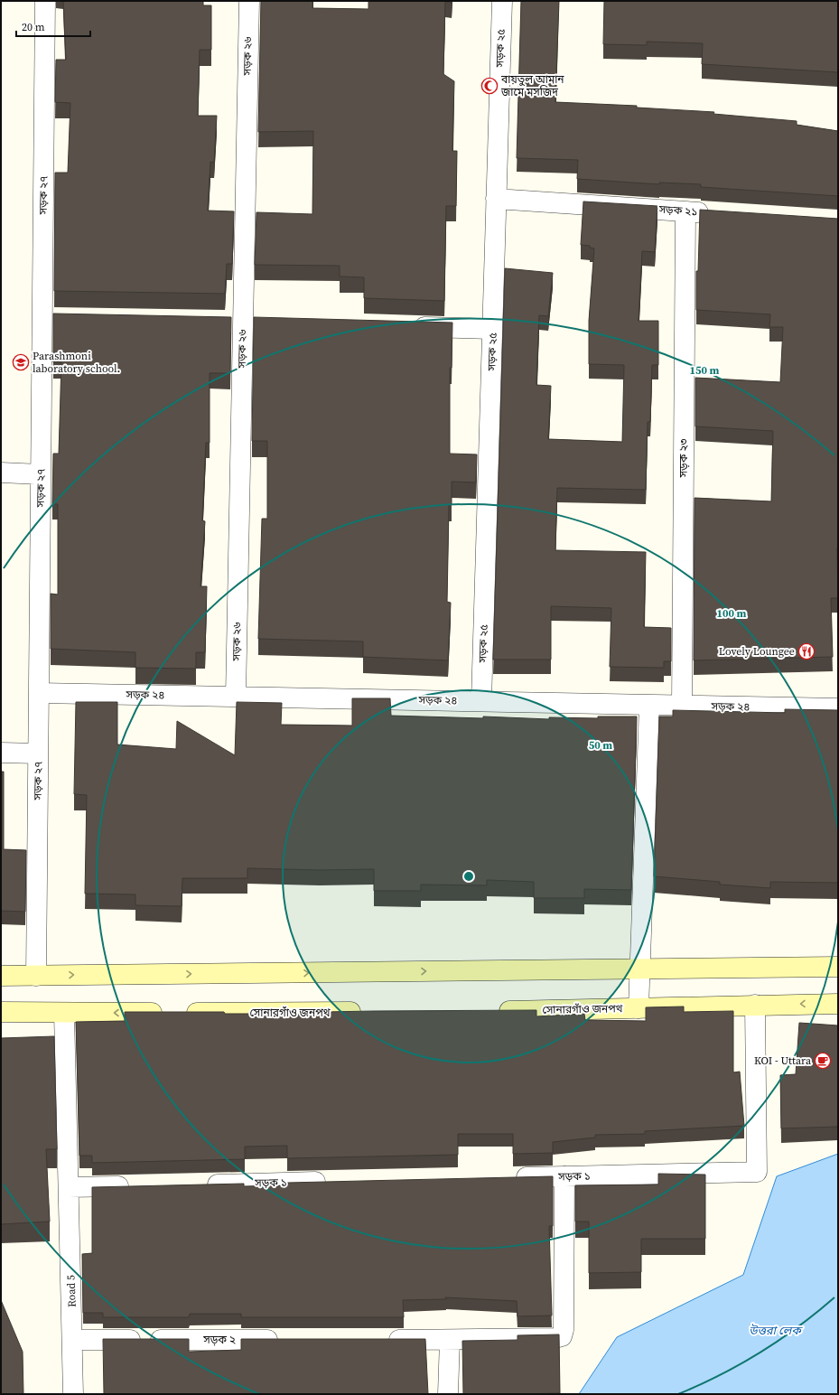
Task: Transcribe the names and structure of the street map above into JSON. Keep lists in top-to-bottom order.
{
  "streets": {
    "main road": ["সোনারগাঁও জনপথ"],
    "street": [
      "সড়ক ২৫",
      "সড়ক ২৬",
      "সড়ক ২৭",
      "সড়ক ২১",
      "সড়ক ২৩",
      "সড়ক ২৪",
      "সড়ক ১",
      "Road 5",
      "সড়ক ২"
    ]
  },
  "crossings": [
    ["সড়ক ২৫", "সড়ক ২১"],
    ["সড়ক ২৫", "সড়ক ২৪"],
    ["সড়ক ২৬", "সড়ক ২৪"],
    ["সড়ক ২৭", "সড়ক ২৪"],
    ["সড়ক ২১", "সড়ক ২৩"],
    ["সড়ক ২৩", "সড়ক ২৪"],
    ["সোনারগাঁও জনপথ", "সড়ক ১"],
    ["Road 5", "সড়ক ২"]
  ],
  "water": ["উত্তরা লেক"],
  "places": {
    "mosque": ["বায়তুল আমান জামে মসজিদ"],
    "school or university": ["Parashmoni laboratory school."],
    "restaurant": ["Lovely Loungee"],
    "cafe": ["KOI - Uttara"]
  },
  "scale_bar": "20 m",
  "rings": ["150 m", "100 m", "50 m"]
}
